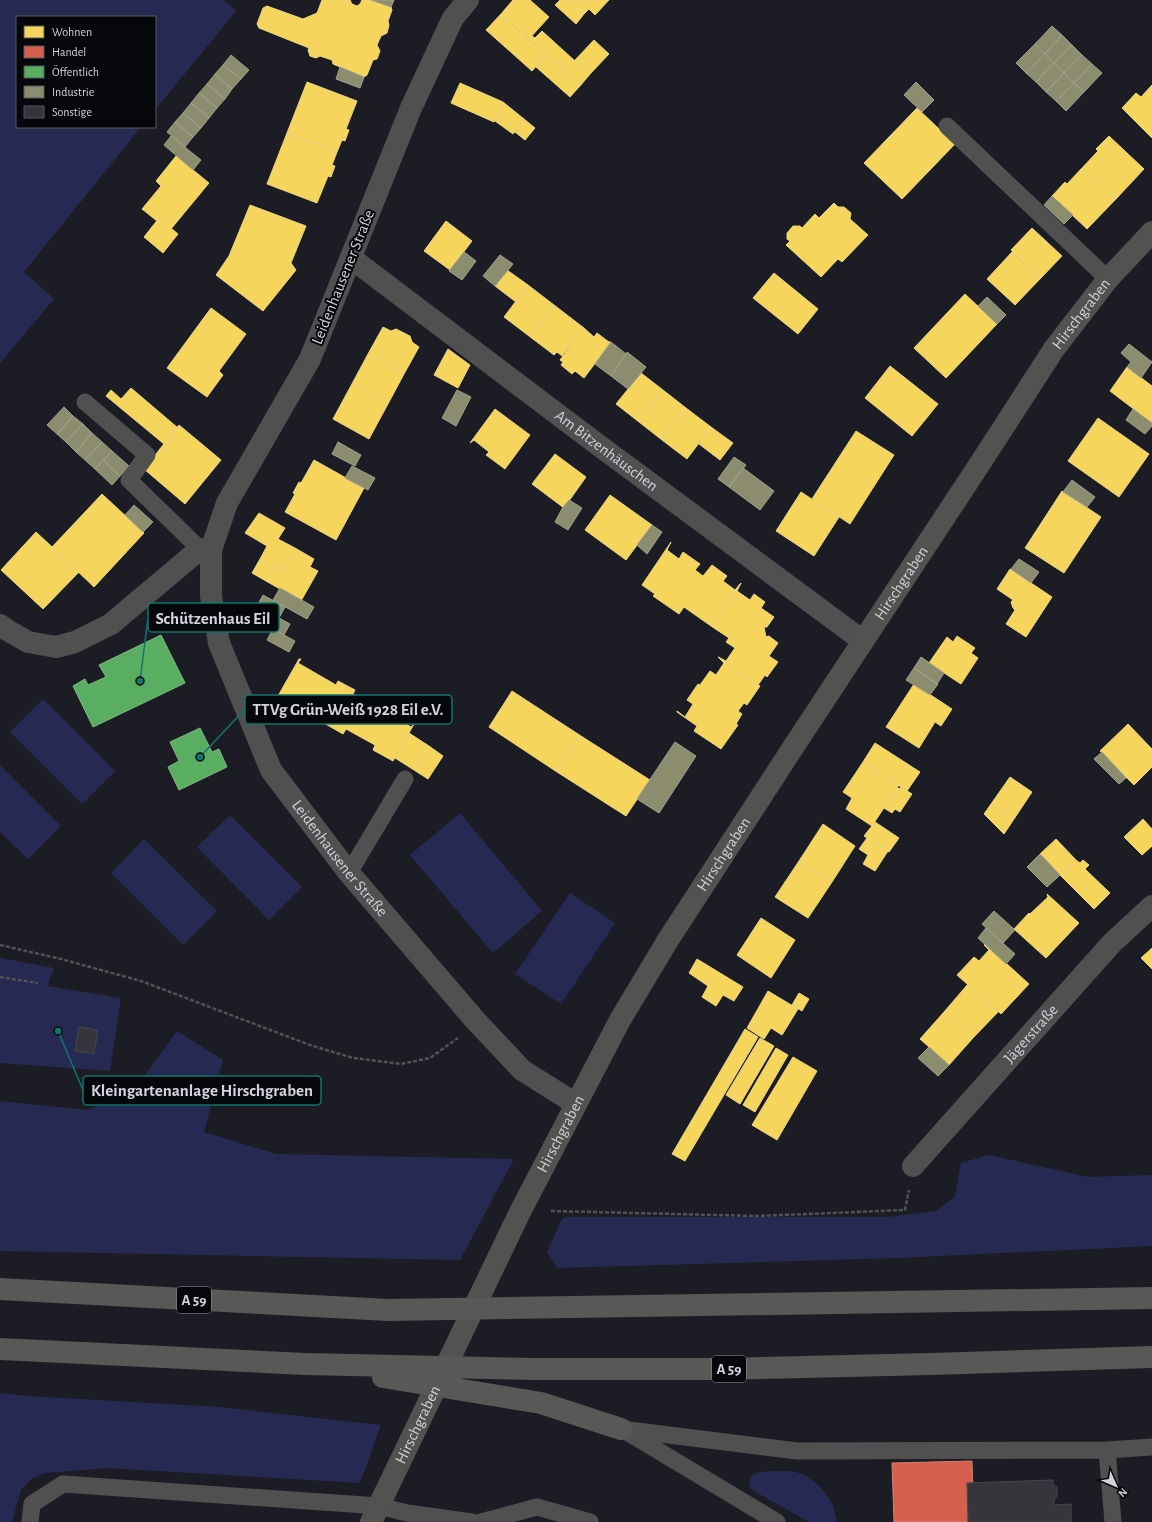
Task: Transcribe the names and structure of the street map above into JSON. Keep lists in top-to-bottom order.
{
  "streets": {
    "highway": ["A 59"],
    "street": [
      "Leidenhausener Straße",
      "Hirschgraben",
      "Am Bitzenhäuschen",
      "Jägerstraße"
    ]
  },
  "crossings": [
    ["Leidenhausener Straße", "Hirschgraben"],
    ["Leidenhausener Straße", "Am Bitzenhäuschen"],
    ["Hirschgraben", "Am Bitzenhäuschen"]
  ],
  "places": ["Schützenhaus Eil", "TTVg Grün-Weiß 1928 Eil e.V.", "Kleingartenanlage Hirschgraben"],
  "legend": [
    "Wohnen",
    "Handel",
    "Öffentlich",
    "Industrie",
    "Sonstige"
  ],
  "north": "bottom right"
}
